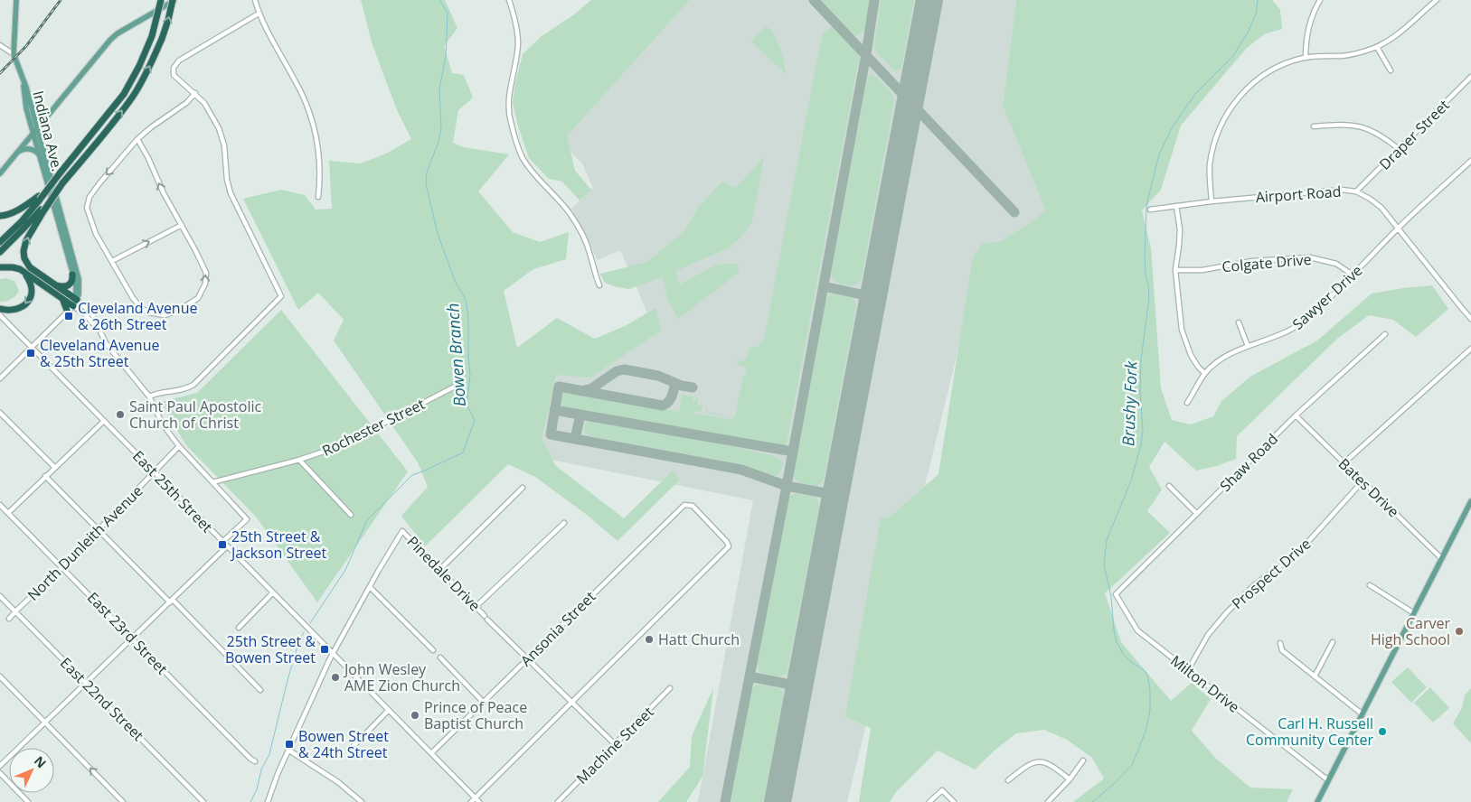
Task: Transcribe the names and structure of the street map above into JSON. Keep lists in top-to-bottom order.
{
  "streets": {
    "main road": ["Indiana Ave."],
    "street": [
      "Draper Street",
      "Airport Road",
      "Colgate Drive",
      "Sawyer Drive",
      "Rochester Street",
      "Shaw Road",
      "Bates Drive",
      "East 25th Street",
      "North Dunleith Avenue",
      "Pinedale Drive",
      "Prospect Drive",
      "Ansonia Street",
      "East 23rd Street",
      "Milton Drive",
      "East 22nd Street",
      "Machine Street"
    ]
  },
  "crossings": [
    ["Draper Street", "Airport Road"],
    ["Airport Road", "Sawyer Drive"],
    ["Colgate Drive", "Sawyer Drive"],
    ["Shaw Road", "Bates Drive"],
    ["Shaw Road", "Milton Drive"],
    ["Bates Drive", "Prospect Drive"],
    ["East 25th Street", "North Dunleith Avenue"],
    ["East 25th Street", "Ansonia Street"],
    ["North Dunleith Avenue", "East 23rd Street"],
    ["North Dunleith Avenue", "East 22nd Street"],
    ["Pinedale Drive", "Ansonia Street"],
    ["Pinedale Drive", "Machine Street"],
    ["Prospect Drive", "Milton Drive"]
  ],
  "water": ["Bowen Branch", "Brushy Fork"],
  "places": {
    "transit": [
      "Cleveland Avenue & 26th Street",
      "Cleveland Avenue & 25th Street",
      "25th Street & Jackson Street",
      "25th Street & Bowen Street",
      "Bowen Street & 24th Street"
    ],
    "other": [
      "Saint Paul Apostolic Church of Christ",
      "Carver High School",
      "Hatt Church",
      "John Wesley AME Zion Church",
      "Prince of Peace Baptist Church",
      "Carl H. Russell Community Center"
    ]
  },
  "north": "top right"
}
